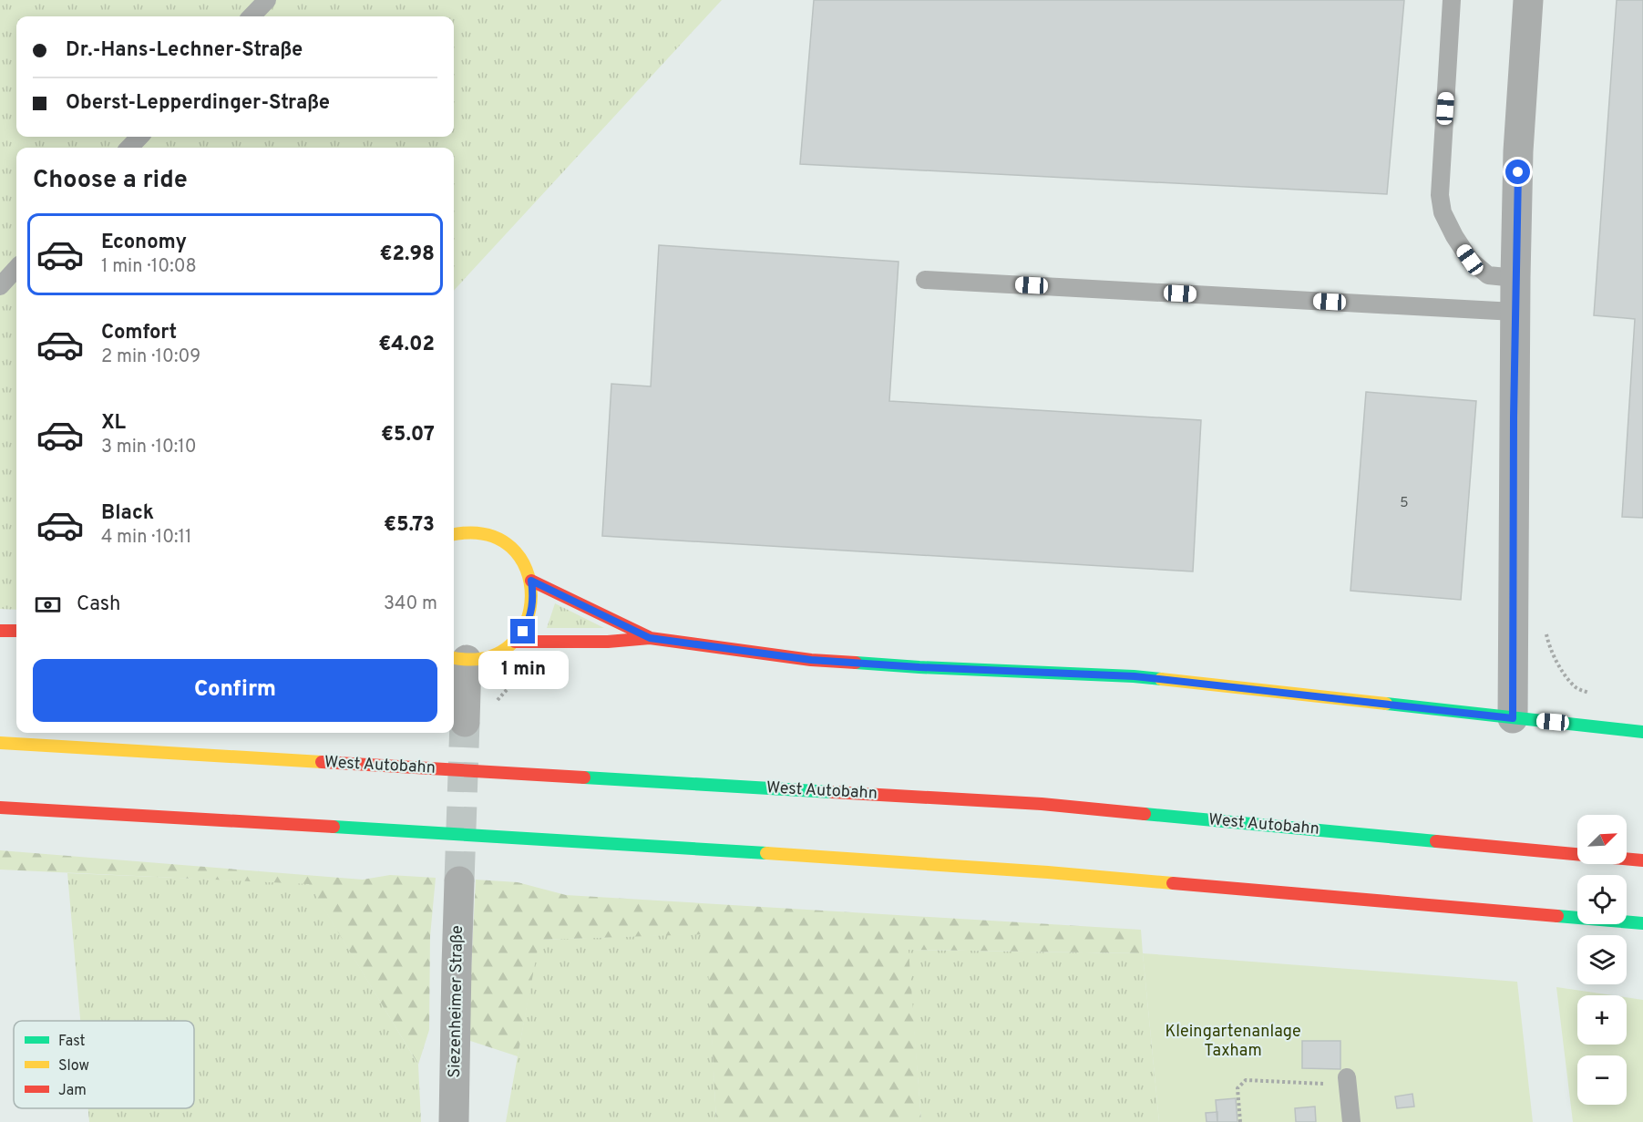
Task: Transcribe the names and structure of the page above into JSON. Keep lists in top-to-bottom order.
{
  "streets": {
    "main road": ["West Autobahn"],
    "street": ["Siezenheimer Straße"]
  },
  "parks": ["Kleingartenanlage Taxham"],
  "house_numbers": ["5"],
  "legend": ["Fast", "Slow", "Jam"],
  "north": "top right",
  "page": {
    "banner": ["Dr.-Hans-Lechner-Straße", "Oberst-Lepperdinger-Straße"],
    "heading": "Choose a ride",
    "list": [
      {
        "name": "Economy",
        "note": "1 min · 10:08",
        "value": "€2.98"
      },
      {
        "name": "Comfort",
        "note": "2 min · 10:09",
        "value": "€4.02"
      },
      {
        "name": "XL",
        "note": "3 min · 10:10",
        "value": "€5.07"
      },
      {
        "name": "Black",
        "note": "4 min · 10:11",
        "value": "€5.73"
      }
    ],
    "pay": ["Cash", "340 m"],
    "buttons": "Confirm",
    "bubble": "1 min",
    "map_buttons": ["+", "−"]
  }
}
